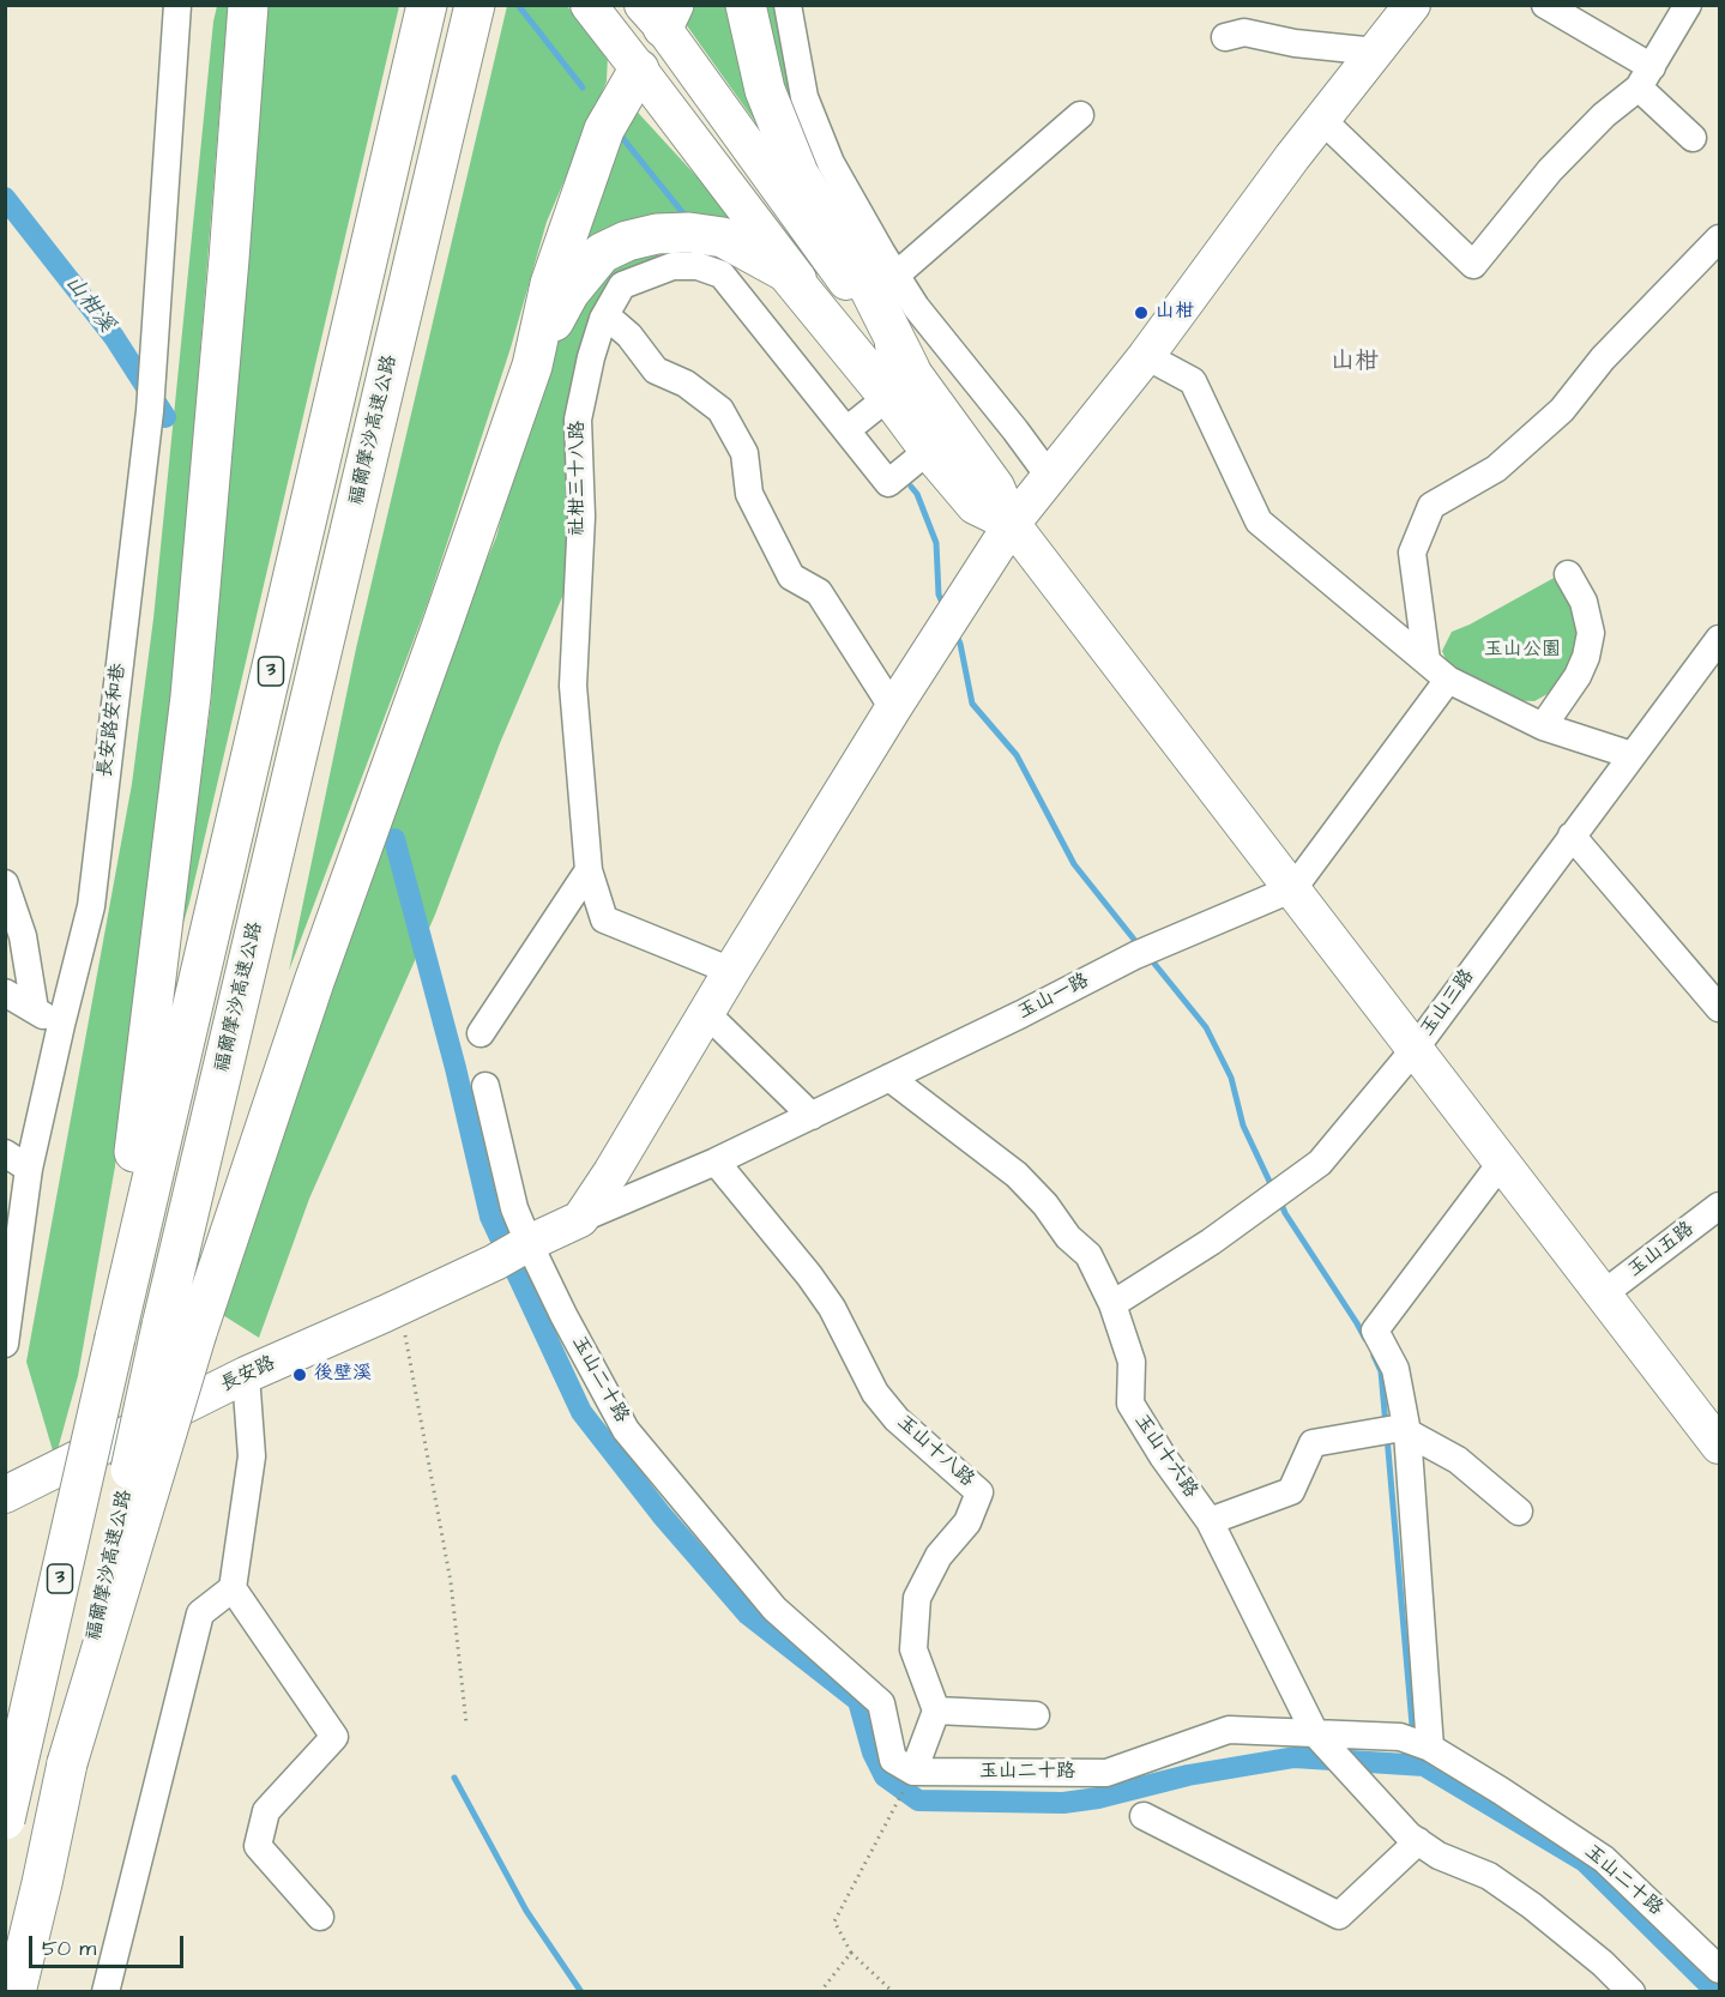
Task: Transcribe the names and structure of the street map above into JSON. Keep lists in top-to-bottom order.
{
  "streets": {
    "highway": ["福爾摩沙高速公路", "3"],
    "main road": ["長安路"],
    "street": [
      "社柑三十八路",
      "長安路安和巷",
      "玉山一路",
      "玉山三路",
      "玉山五路",
      "玉山二十路",
      "玉山十八路",
      "玉山十六路"
    ]
  },
  "crossings": [
    ["玉山一路", "長安路"],
    ["玉山一路", "玉山十八路"],
    ["玉山一路", "玉山十六路"],
    ["玉山三路", "玉山十六路"],
    ["長安路", "玉山二十路"],
    ["玉山二十路", "玉山十六路"]
  ],
  "districts": ["山柑"],
  "water": ["山柑溪"],
  "parks": ["玉山公園"],
  "places": ["山柑", "後壁溪"],
  "scale_bar": "50 m"
}
